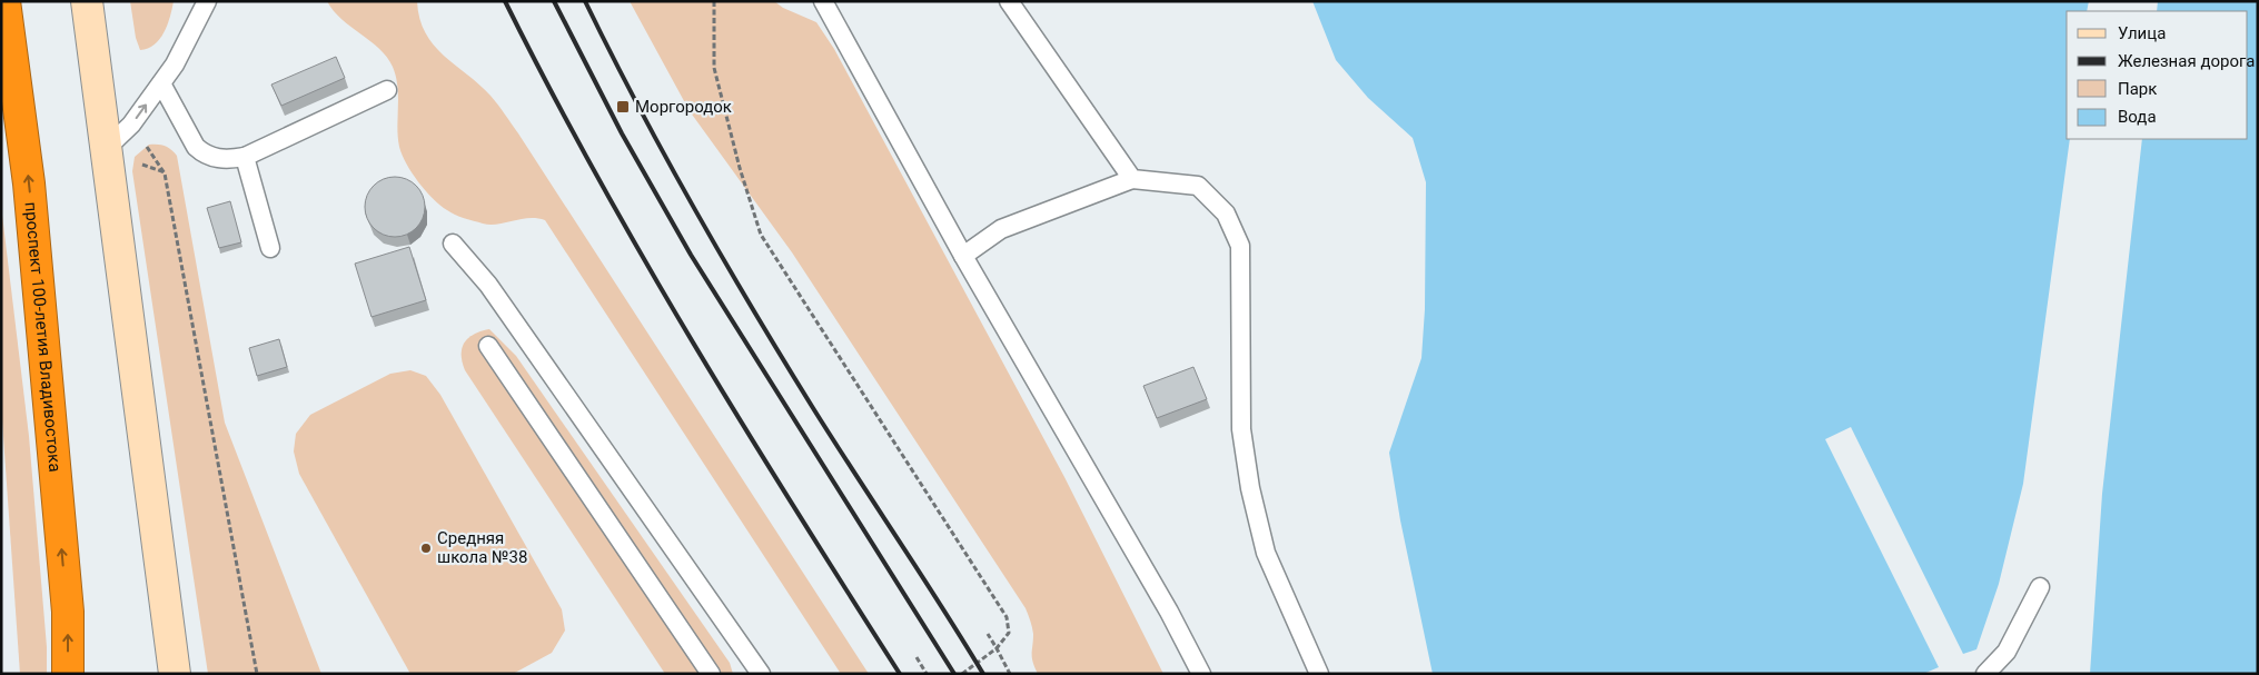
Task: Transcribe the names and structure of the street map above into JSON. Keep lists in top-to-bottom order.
{
  "streets": {
    "highway": ["проспект 100-летия Владивостока"]
  },
  "one_way": ["проспект 100-летия Владивостока"],
  "places": {
    "transit": ["Моргородок"],
    "other": ["Средняя школа №38"]
  },
  "legend": [
    "Улица",
    "Железная дорога",
    "Парк",
    "Вода"
  ]
}
